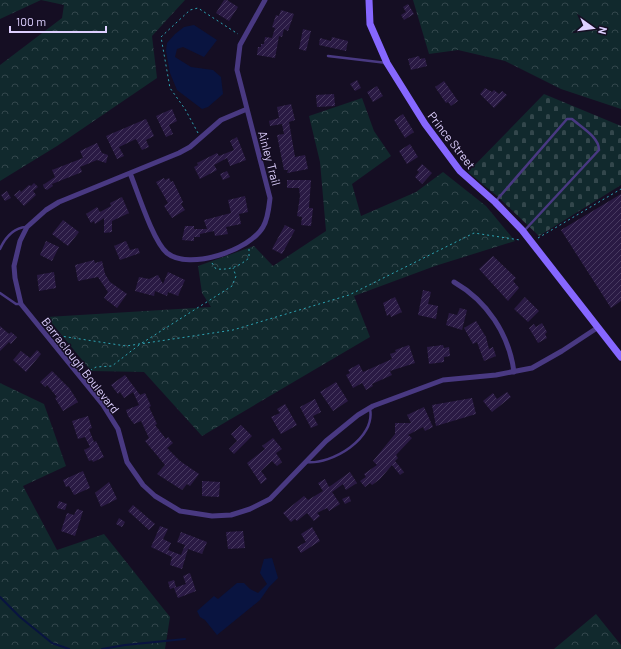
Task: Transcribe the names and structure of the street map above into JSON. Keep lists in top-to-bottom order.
{
  "streets": {
    "street": ["Prince Street", "Ainley Trail", "Barraclough Boulevard"]
  },
  "crossings": [
    ["Prince Street", "Barraclough Boulevard"],
    ["Ainley Trail", "Barraclough Boulevard"]
  ],
  "scale_bar": "100 m",
  "north": "right"
}
